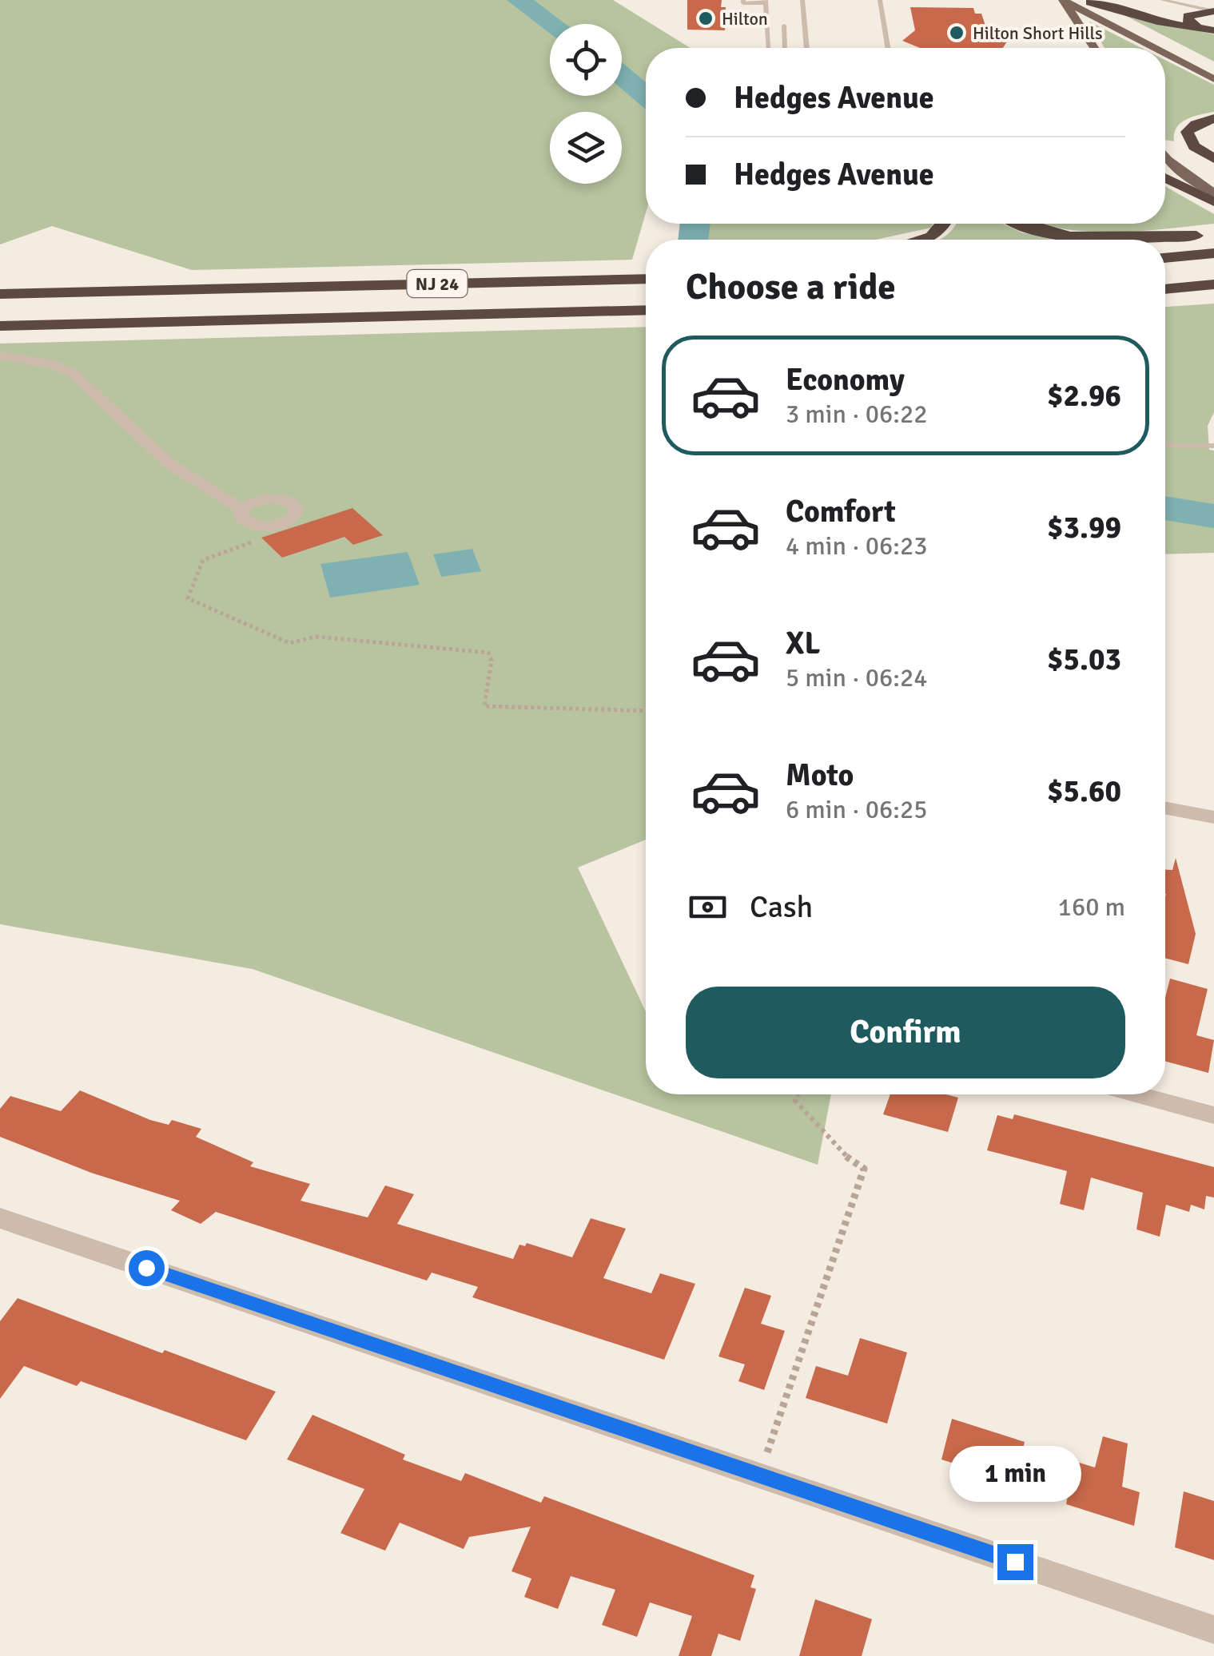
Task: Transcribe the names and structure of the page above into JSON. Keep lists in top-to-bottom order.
{
  "streets": {
    "highway": ["NJ 24"]
  },
  "places": ["Hilton", "Hilton Short Hills"],
  "page": {
    "banner": ["Hedges Avenue", "Hedges Avenue"],
    "heading": "Choose a ride",
    "list": [
      {
        "name": "Economy",
        "note": "3 min · 06:22",
        "value": "$2.96"
      },
      {
        "name": "Comfort",
        "note": "4 min · 06:23",
        "value": "$3.99"
      },
      {
        "name": "XL",
        "note": "5 min · 06:24",
        "value": "$5.03"
      },
      {
        "name": "Moto",
        "note": "6 min · 06:25",
        "value": "$5.60"
      }
    ],
    "pay": ["Cash", "160 m"],
    "buttons": "Confirm",
    "bubble": "1 min"
  }
}
